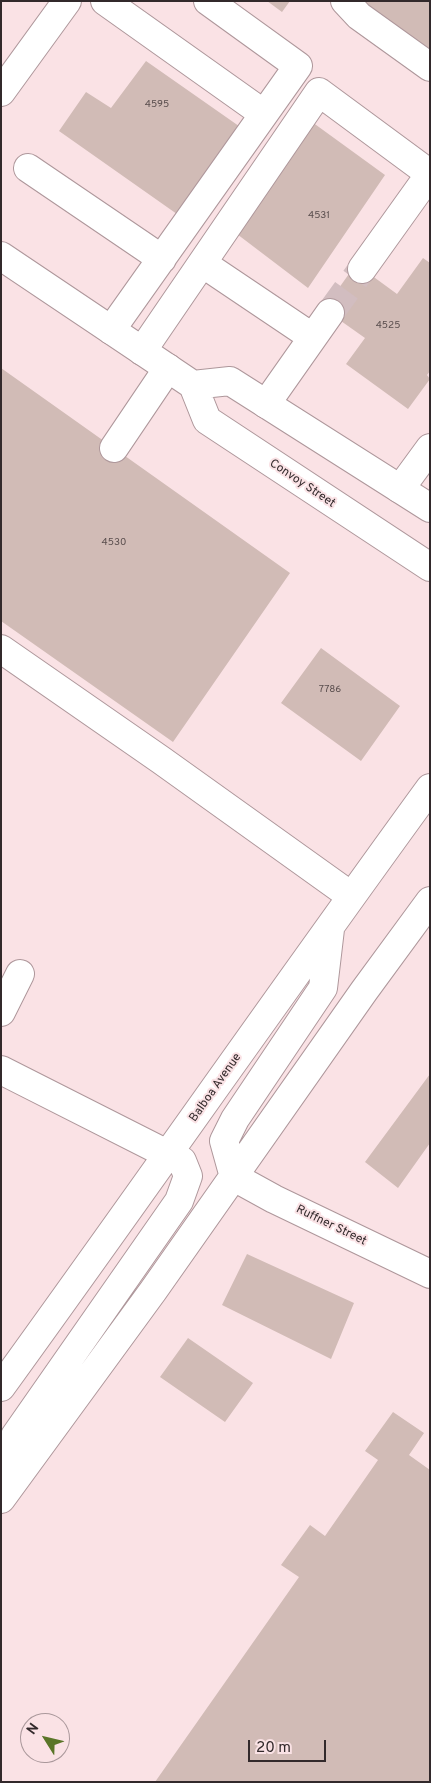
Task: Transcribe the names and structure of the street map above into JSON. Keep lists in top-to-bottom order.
{
  "streets": {
    "main road": ["Convoy Street", "Balboa Avenue", "Ruffner Street"]
  },
  "house_numbers": [
    "4595",
    "4531",
    "4525",
    "4530",
    "7786"
  ],
  "scale_bar": "20 m",
  "north": "top left"
}
